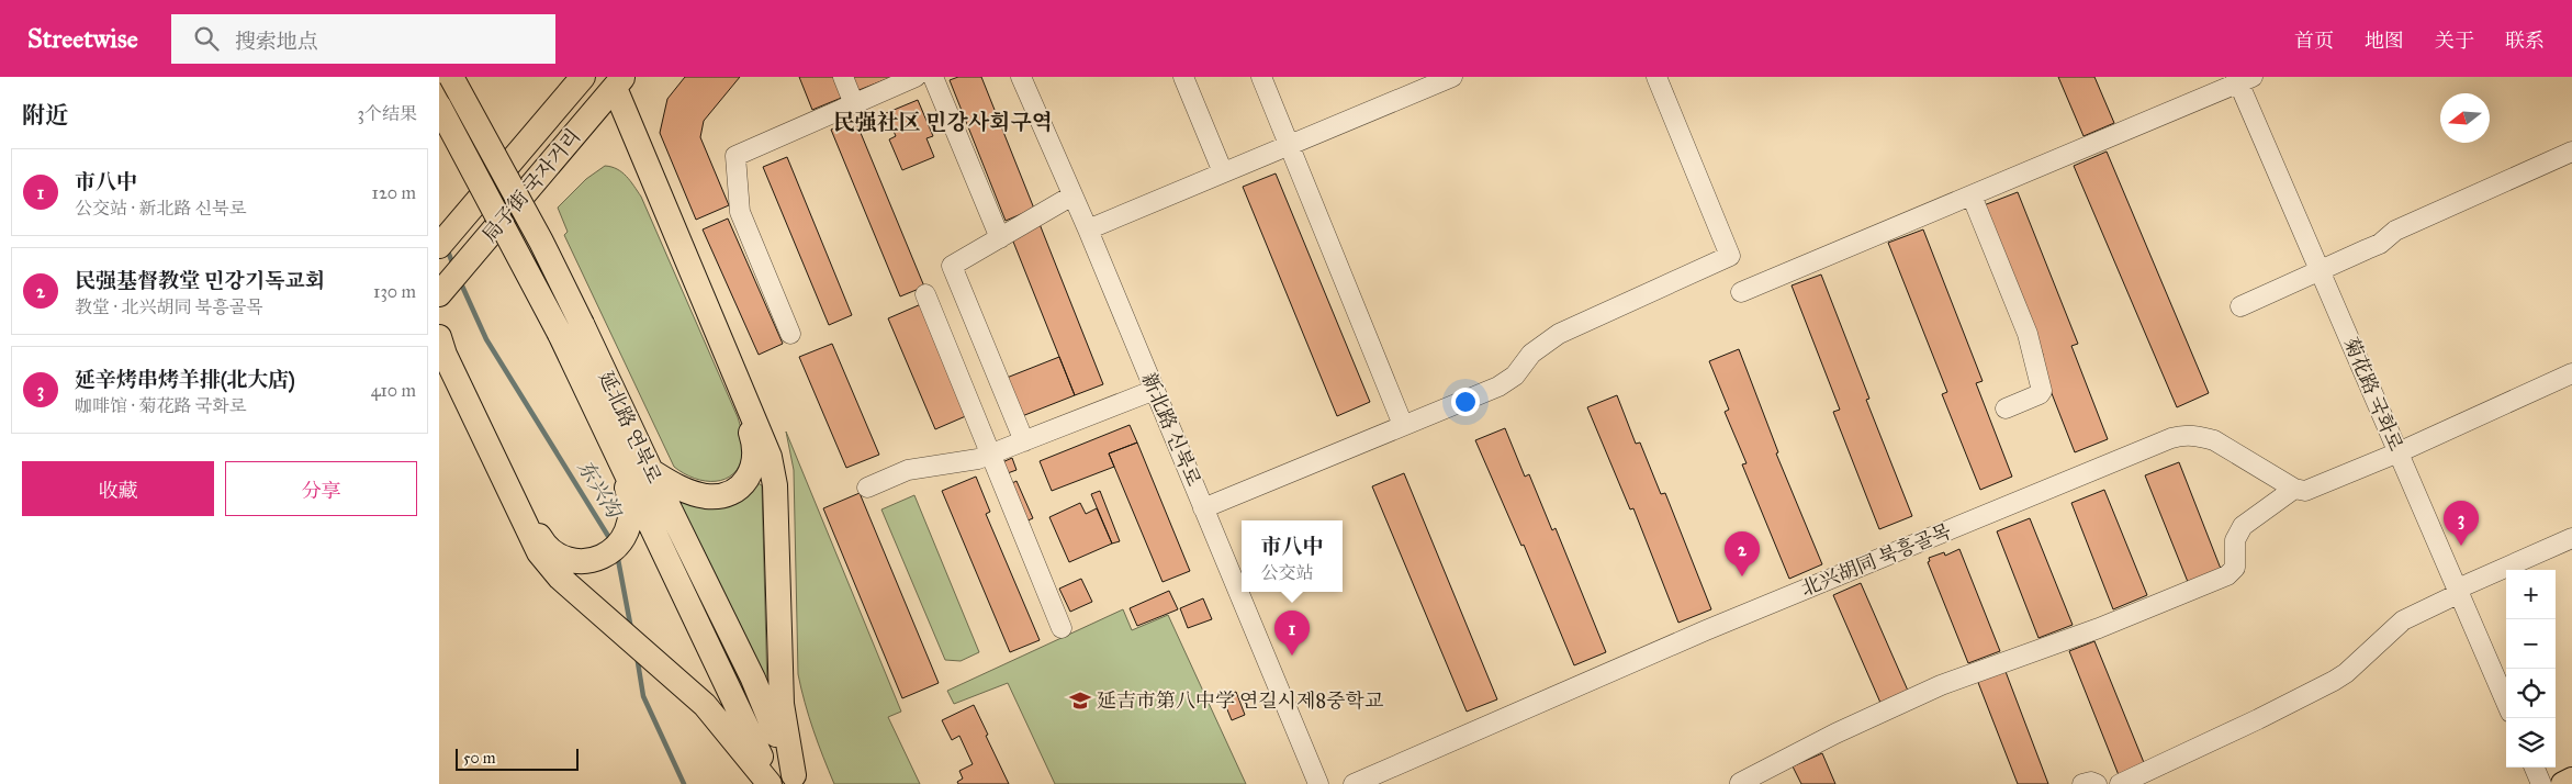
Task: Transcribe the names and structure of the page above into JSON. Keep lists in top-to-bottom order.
{
  "streets": {
    "main road": ["局子街 국자거리", "延北路 연북로"],
    "street": ["菊花路 국화로", "新北路 신북로", "北兴胡同 북흥골목"]
  },
  "districts": ["民强社区 민강사회구역"],
  "water": ["东兴沟"],
  "places": {
    "school or university": ["延吉市第八中学 연길시제8중학교"]
  },
  "scale_bar": "50 m",
  "north": "left",
  "page": {
    "header": "Streetwise",
    "search": "搜索地点",
    "nav": [
      "首页",
      "地图",
      "关于",
      "联系"
    ],
    "heading": ["附近", "3个结果"],
    "list": [
      {
        "mark": "1",
        "name": "市八中",
        "note": "公交站 · 新北路 신북로",
        "value": "120 m"
      },
      {
        "mark": "2",
        "name": "民强基督教堂 민강기독교회",
        "note": "教堂 · 北兴胡同 북흥골목",
        "value": "130 m"
      },
      {
        "mark": "3",
        "name": "延辛烤串烤羊排(北大店)",
        "note": "咖啡馆 · 菊花路 국화로",
        "value": "410 m"
      }
    ],
    "buttons": ["收藏", "分享"],
    "pins": ["3", "2", "1"],
    "popup": ["市八中", "公交站"],
    "map_buttons": ["+", "−"],
    "scale": "50 m"
  }
}
